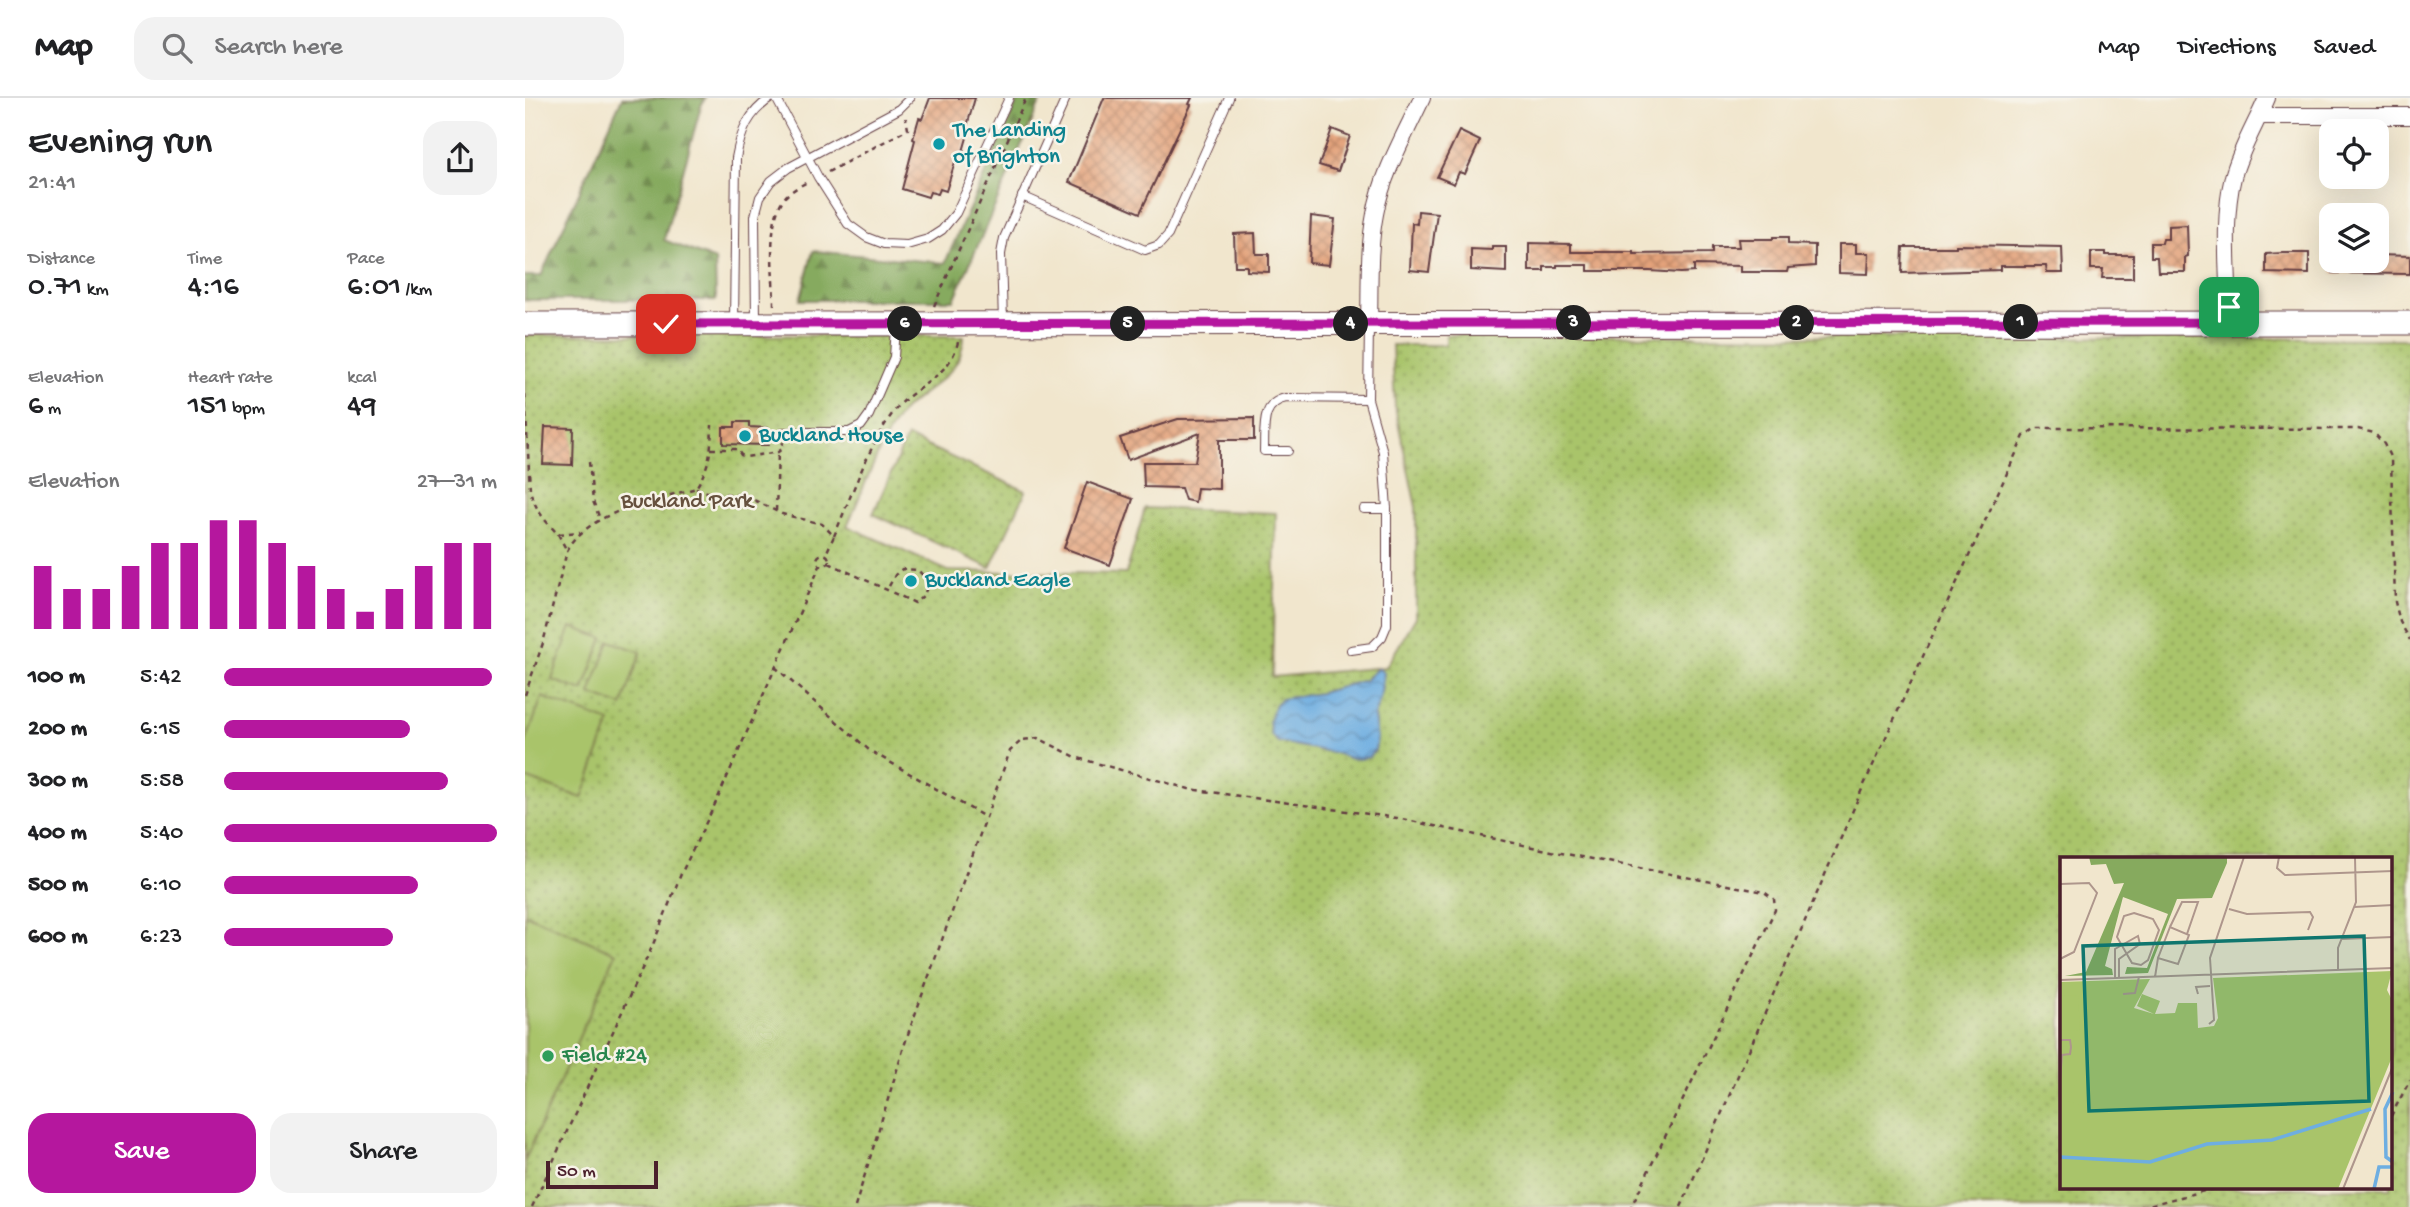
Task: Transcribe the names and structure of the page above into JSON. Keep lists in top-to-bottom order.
{
  "parks": ["Buckland Park"],
  "places": [
    "The Landing of Brighton",
    "Buckland House",
    "Buckland Eagle",
    "Field #24"
  ],
  "scale_bar": "50 m",
  "page": {
    "header": "Map",
    "search": "Search here",
    "nav": ["Map", "Directions", "Saved"],
    "heading": ["Evening run", "21:41"],
    "stats": [
      ["Distance", "0.71 km"],
      ["Time", "4:16"],
      ["Pace", "6:01 /km"],
      ["Elevation", "6 m"],
      ["Heart rate", "151 bpm"],
      ["kcal", "49"]
    ],
    "pins": [
      "1",
      "2",
      "3",
      "4",
      "5",
      "6"
    ],
    "chart": ["Elevation", "27–31 m"],
    "list": [
      {
        "name": "100 m",
        "note": "5:42"
      },
      {
        "name": "200 m",
        "note": "6:15"
      },
      {
        "name": "300 m",
        "note": "5:58"
      },
      {
        "name": "400 m",
        "note": "5:40"
      },
      {
        "name": "500 m",
        "note": "6:10"
      },
      {
        "name": "600 m",
        "note": "6:23"
      }
    ],
    "buttons": ["Save", "Share"],
    "scale": "50 m"
  }
}
